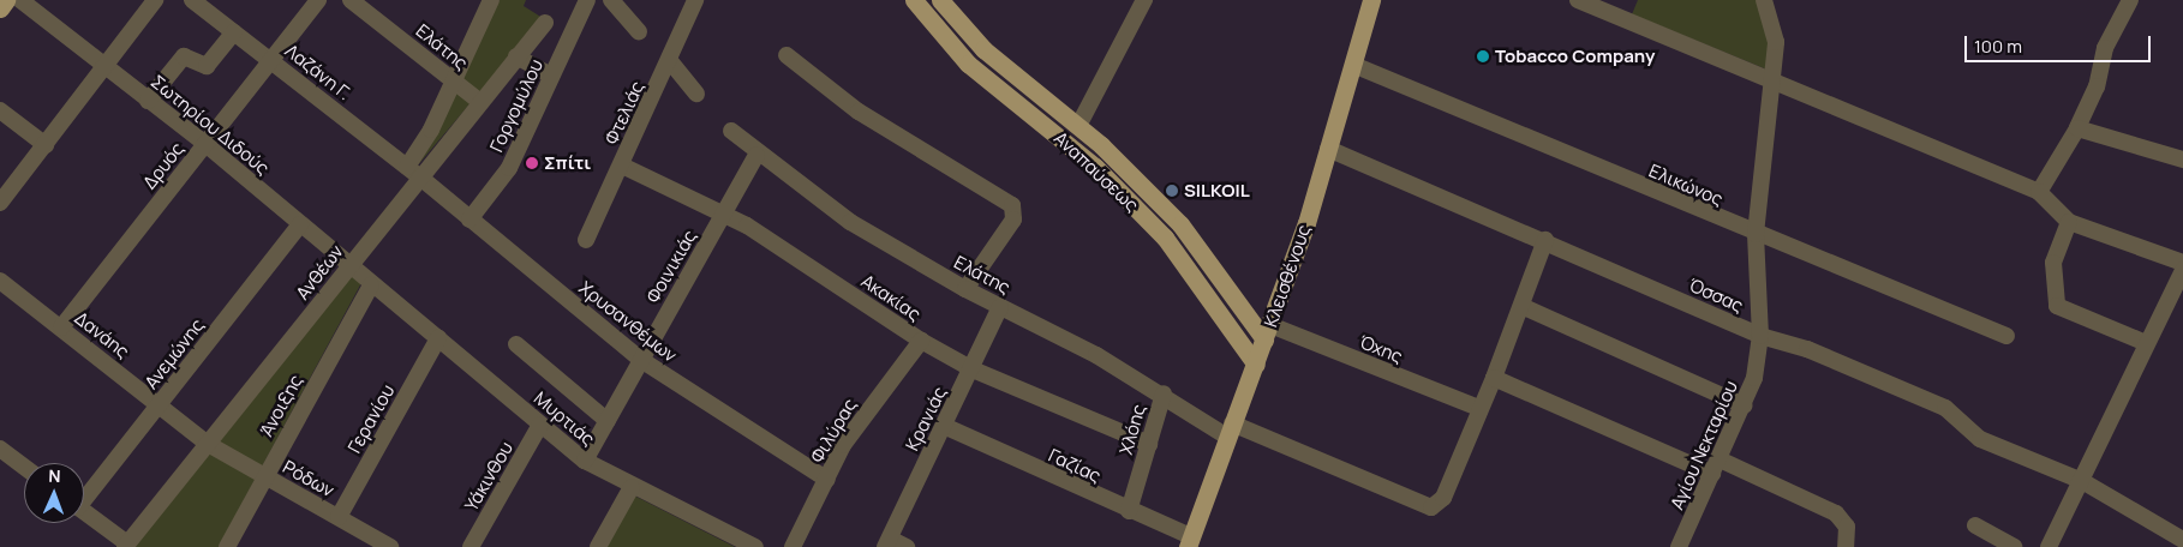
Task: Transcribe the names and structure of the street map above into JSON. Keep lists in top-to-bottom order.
{
  "streets": {
    "main road": ["Αναπαύσεως", "Κλεισθένους"],
    "street": [
      "Ελάτης",
      "Λαζάνη Γ.",
      "Γοργομύλου",
      "Φτελιάς",
      "Σωτηρίου Διδούς",
      "Δρυός",
      "Ελικώνος",
      "Φοινικιάς",
      "Ανθέων",
      "Όσσας",
      "Ακακίας",
      "Χρυσανθέμων",
      "Δανάης",
      "Όχης",
      "Ανεμώνης",
      "Άνοιξης",
      "Γερανίου",
      "Μυρτιάς",
      "Κρανιάς",
      "Χλόης",
      "Φιλύρας",
      "Αγίου Νεκταρίου",
      "Γαζίας",
      "Υάκινθου",
      "Ρόδων"
    ]
  },
  "crossings": [
    ["Ελάτης", "Φοινικιάς"],
    ["Ελάτης", "Ανθέων"],
    ["Ελάτης", "Κλεισθένους"],
    ["Ελάτης", "Όχης"],
    ["Ελάτης", "Κρανιάς"],
    ["Ελάτης", "Χλόης"],
    ["Λαζάνη Γ.", "Δρυός"],
    ["Λαζάνη Γ.", "Ανθέων"],
    ["Λαζάνη Γ.", "Χρυσανθέμων"],
    ["Γοργομύλου", "Χρυσανθέμων"],
    ["Φτελιάς", "Ακακίας"],
    ["Σωτηρίου Διδούς", "Δρυός"],
    ["Σωτηρίου Διδούς", "Ανθέων"],
    ["Σωτηρίου Διδούς", "Ανεμώνης"],
    ["Σωτηρίου Διδούς", "Άνοιξης"],
    ["Σωτηρίου Διδούς", "Μυρτιάς"],
    ["Δρυός", "Δανάης"],
    ["Αναπαύσεως", "Κλεισθένους"],
    ["Αναπαύσεως", "Όχης"],
    ["Ελικώνος", "Κλεισθένους"],
    ["Ελικώνος", "Αγίου Νεκταρίου"],
    ["Φοινικιάς", "Ακακίας"],
    ["Φοινικιάς", "Χρυσανθέμων"],
    ["Φοινικιάς", "Μυρτιάς"],
    ["Ανθέων", "Χρυσανθέμων"],
    ["Ανθέων", "Δανάης"],
    ["Ανθέων", "Ρόδων"],
    ["Κλεισθένους", "Όσσας"],
    ["Κλεισθένους", "Όχης"],
    ["Κλεισθένους", "Γαζίας"],
    ["Όσσας", "Αγίου Νεκταρίου"],
    ["Ακακίας", "Κρανιάς"],
    ["Ακακίας", "Χλόης"],
    ["Ακακίας", "Φιλύρας"],
    ["Χρυσανθέμων", "Φιλύρας"],
    ["Δανάης", "Ανεμώνης"],
    ["Δανάης", "Ρόδων"],
    ["Άνοιξης", "Μυρτιάς"],
    ["Άνοιξης", "Ρόδων"],
    ["Γερανίου", "Μυρτιάς"],
    ["Γερανίου", "Ρόδων"],
    ["Μυρτιάς", "Υάκινθου"],
    ["Κρανιάς", "Γαζίας"],
    ["Χλόης", "Γαζίας"]
  ],
  "places": ["Tobacco Company", "Σπίτι", "SILKOIL"],
  "scale_bar": "100 m",
  "north": "top"
}
